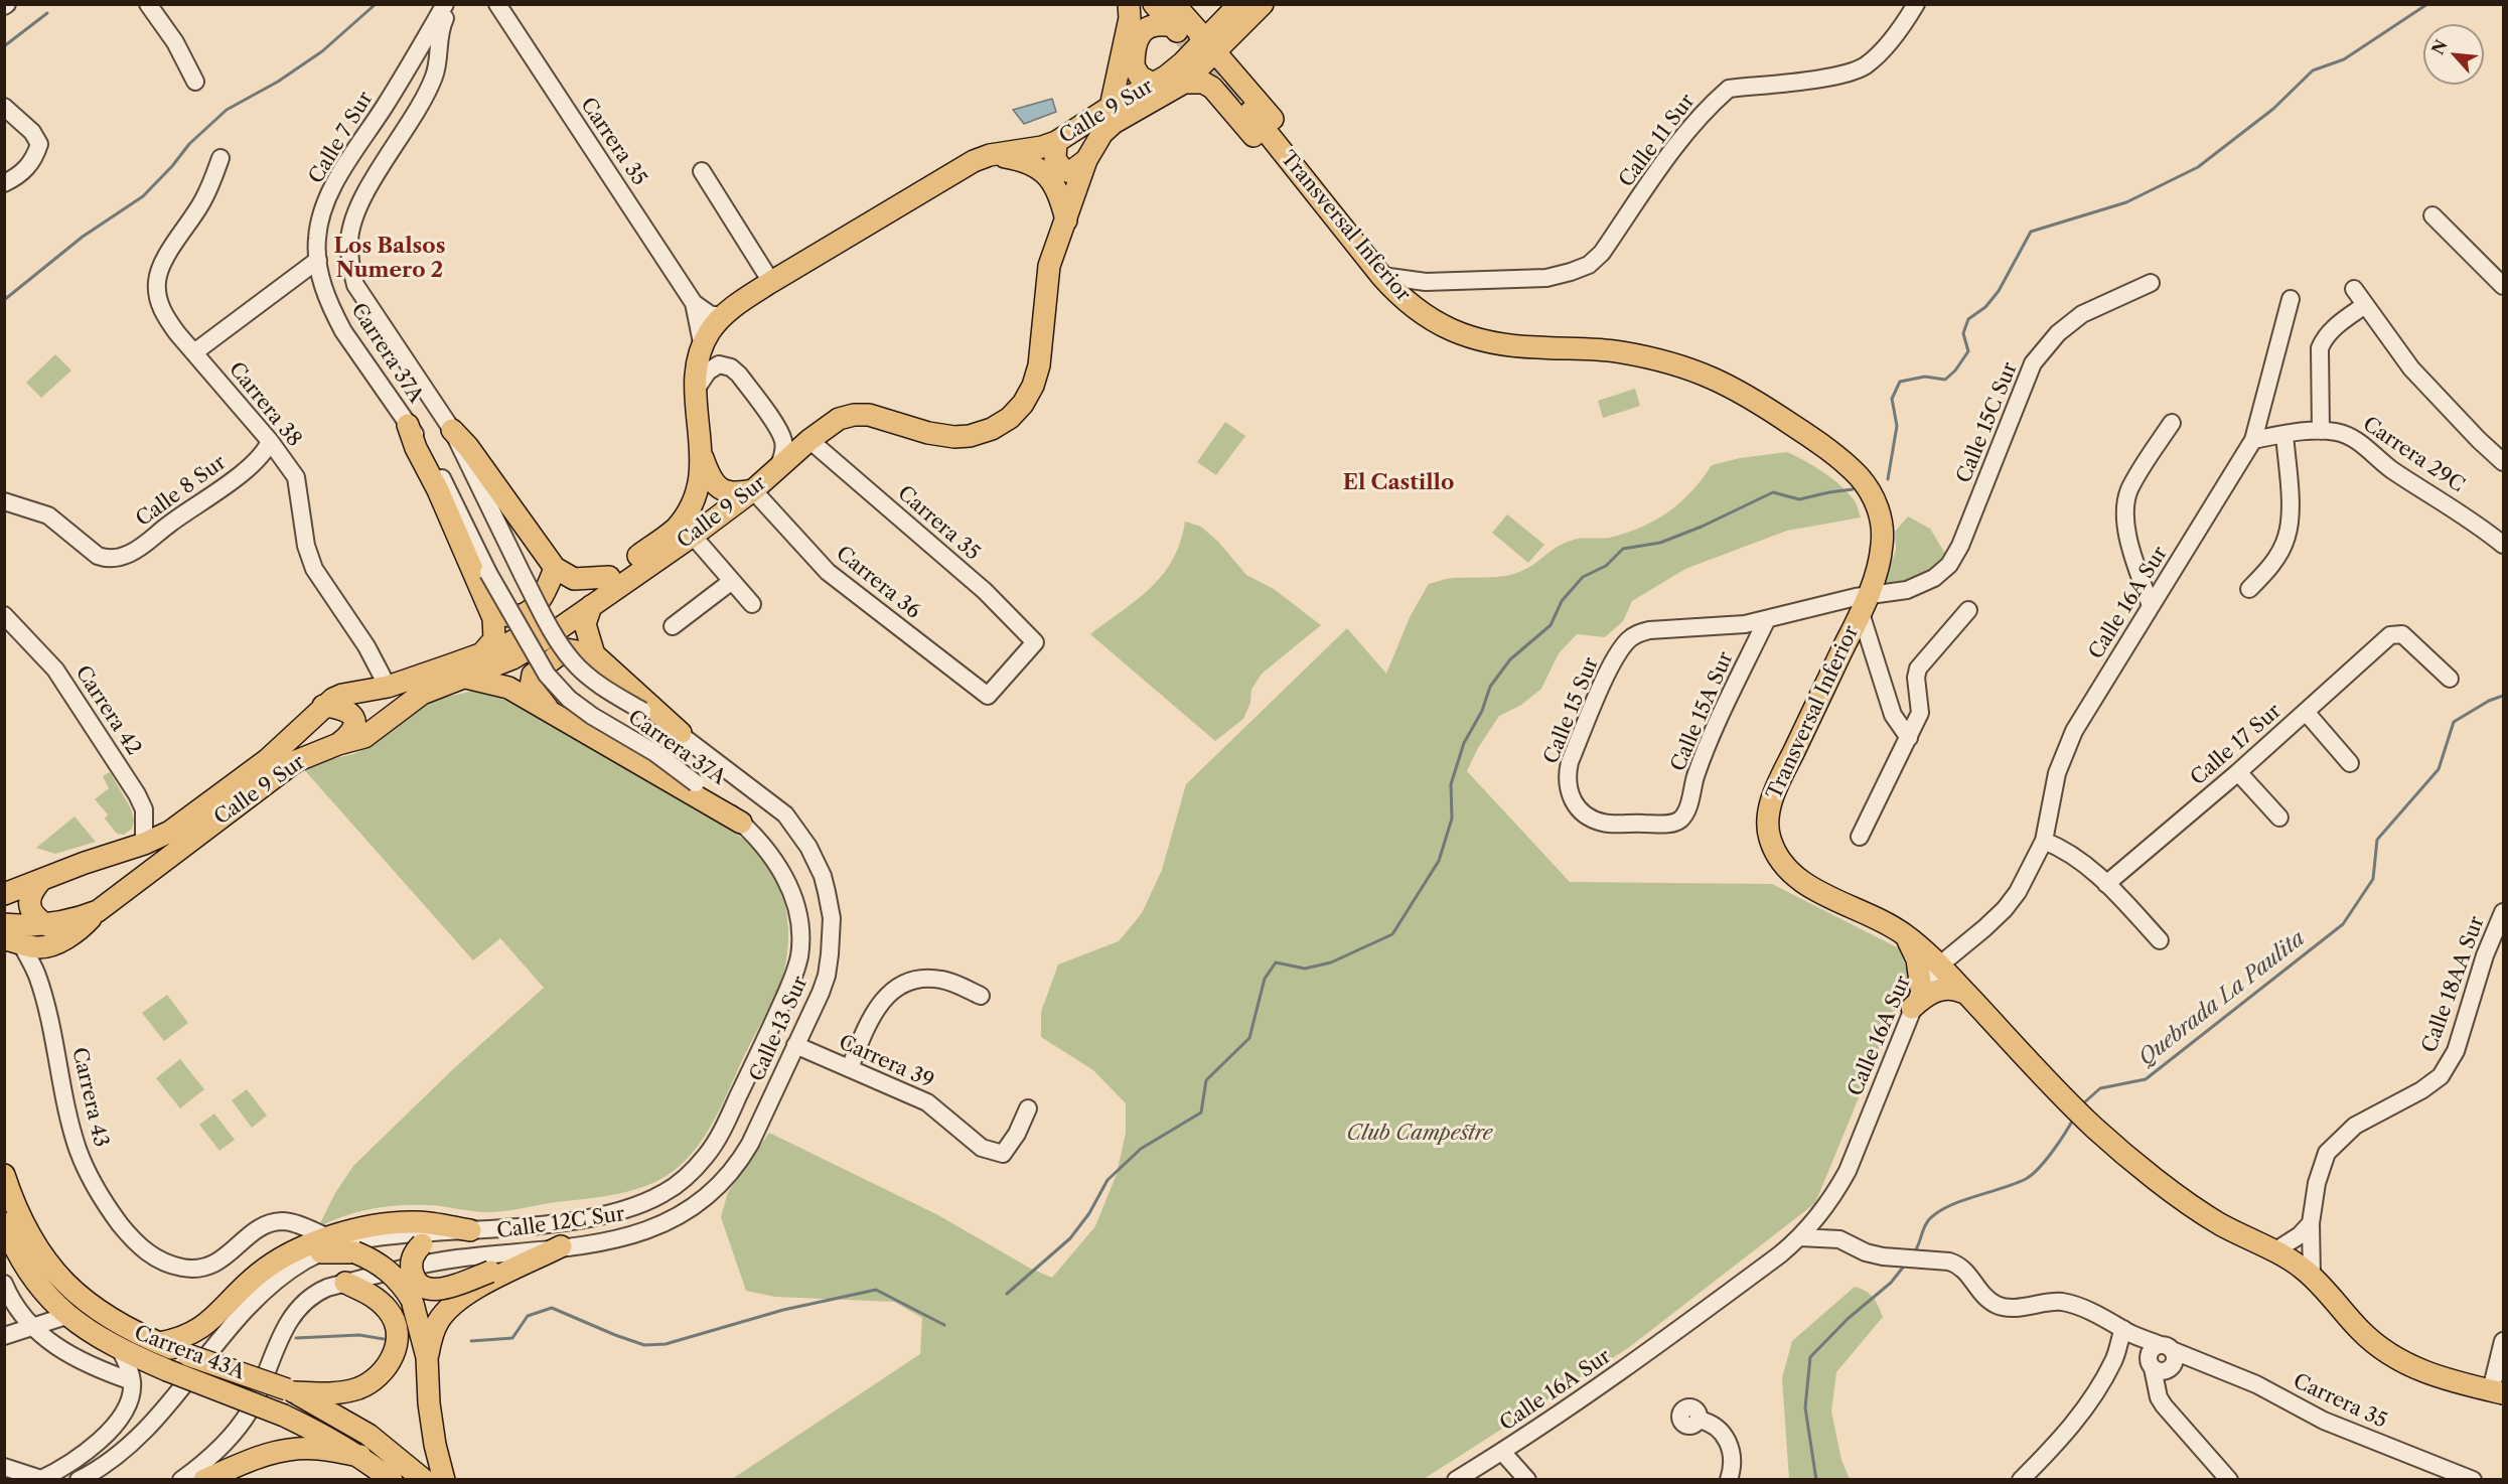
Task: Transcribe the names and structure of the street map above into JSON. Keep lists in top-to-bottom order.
{
  "streets": {
    "main road": ["Calle 9 Sur", "Transversal Inferior", "Carrera 43A"],
    "street": [
      "Calle 7 Sur",
      "Calle 11 Sur",
      "Carrera 35",
      "Carrera 37A",
      "Carrera 38",
      "Calle 15C Sur",
      "Carrera 29C",
      "Calle 8 Sur",
      "Carrera 36",
      "Calle 16A Sur",
      "Carrera 42",
      "Calle 15 Sur",
      "Calle 15A Sur",
      "Calle 17 Sur",
      "Calle 18AA Sur",
      "Calle 13 Sur",
      "Carrera 39",
      "Carrera 43",
      "Calle 12C Sur"
    ]
  },
  "crossings": [
    ["Calle 9 Sur", "Carrera 35"],
    ["Calle 9 Sur", "Carrera 38"],
    ["Calle 9 Sur", "Carrera 36"],
    ["Calle 9 Sur", "Carrera 42"],
    ["Calle 9 Sur", "Carrera 43"],
    ["Calle 7 Sur", "Carrera 37A"],
    ["Calle 11 Sur", "Transversal Inferior"],
    ["Carrera 35", "Carrera 36"],
    ["Carrera 35", "Calle 16A Sur"],
    ["Transversal Inferior", "Calle 15C Sur"],
    ["Transversal Inferior", "Calle 16A Sur"],
    ["Transversal Inferior", "Calle 18AA Sur"],
    ["Carrera 37A", "Calle 13 Sur"],
    ["Carrera 37A", "Calle 12C Sur"],
    ["Carrera 38", "Calle 8 Sur"],
    ["Calle 15C Sur", "Calle 15 Sur"],
    ["Calle 15C Sur", "Calle 15A Sur"],
    ["Carrera 29C", "Calle 16A Sur"],
    ["Calle 15 Sur", "Calle 15A Sur"],
    ["Calle 13 Sur", "Carrera 39"],
    ["Calle 13 Sur", "Calle 12C Sur"]
  ],
  "districts": ["Los Balsos Numero 2", "El Castillo"],
  "water": ["Quebrada La Paulita"],
  "parks": ["Club Campestre"],
  "north": "top left"
}
